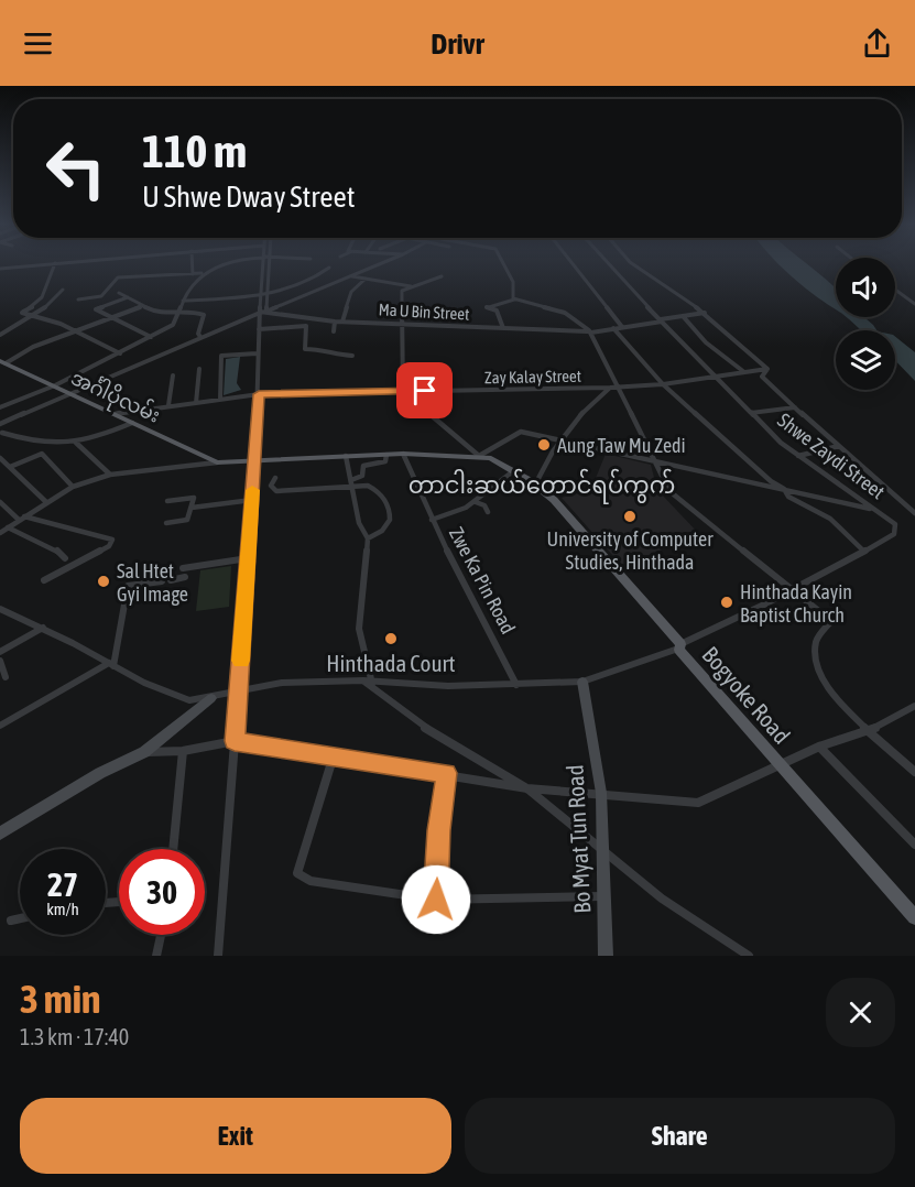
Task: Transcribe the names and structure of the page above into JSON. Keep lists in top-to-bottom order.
{
  "streets": {
    "main road": ["အင်္ဂါပိုလမ်း", "Bogyoke Road"],
    "street": [
      "Ma U Bin Street",
      "Zay Kalay Street",
      "Shwe Zaydi Street",
      "Zwe Ka Pin Road",
      "Bo Myat Tun Road"
    ]
  },
  "crossings": [
    ["Ma U Bin Street", "Shwe Zaydi Street"],
    ["Zay Kalay Street", "အင်္ဂါပိုလမ်း"],
    ["Zay Kalay Street", "Shwe Zaydi Street"],
    ["Shwe Zaydi Street", "Zwe Ka Pin Road"],
    ["Shwe Zaydi Street", "Bogyoke Road"],
    ["Shwe Zaydi Street", "Bo Myat Tun Road"]
  ],
  "districts": ["တာငါးဆယ်တောင်ရပ်ကွက်"],
  "places": [
    "Aung Taw Mu Zedi",
    "University of Computer Studies, Hinthada",
    "Sal Htet Gyi Image",
    "Hinthada Kayin Baptist Church",
    "Hinthada Court"
  ],
  "page": {
    "header": "Drivr",
    "turn": ["110 m", "U Shwe Dway Street"],
    "speed": "27 km/h",
    "limit": "30",
    "heading": ["3 min", "1.3 km · 17:40"],
    "buttons": ["Exit", "Share"]
  }
}
